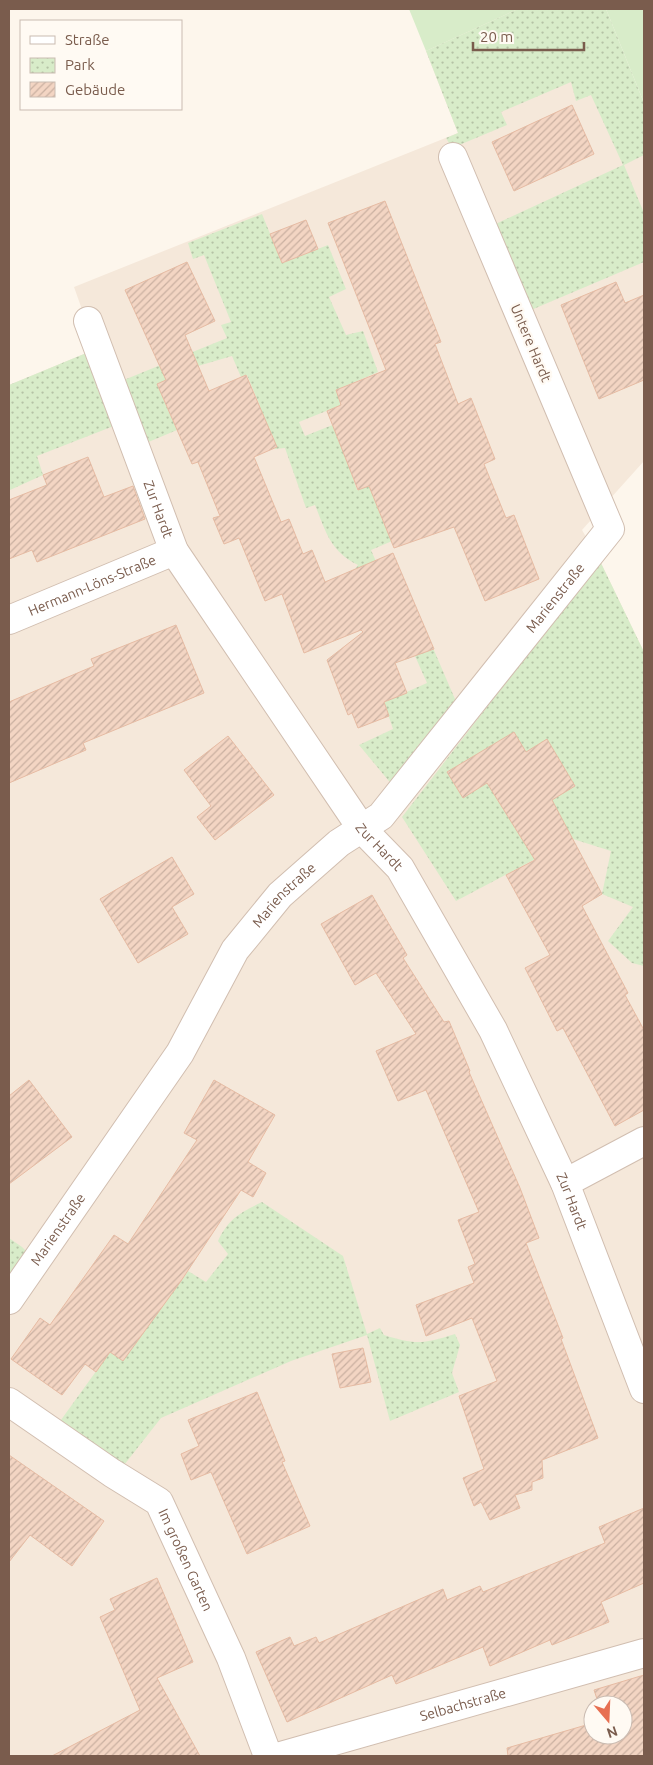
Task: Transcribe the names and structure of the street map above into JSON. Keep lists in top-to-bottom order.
{
  "streets": {
    "street": [
      "Untere Hardt",
      "Zur Hardt",
      "Hermann-Löns-Straße",
      "Marienstraße",
      "Im großen Garten",
      "Selbachstraße"
    ]
  },
  "crossings": [
    ["Untere Hardt", "Marienstraße"],
    ["Zur Hardt", "Hermann-Löns-Straße"],
    ["Zur Hardt", "Marienstraße"]
  ],
  "legend": ["Straße", "Park", "Gebäude"],
  "scale_bar": "20 m",
  "north": "bottom"
}
